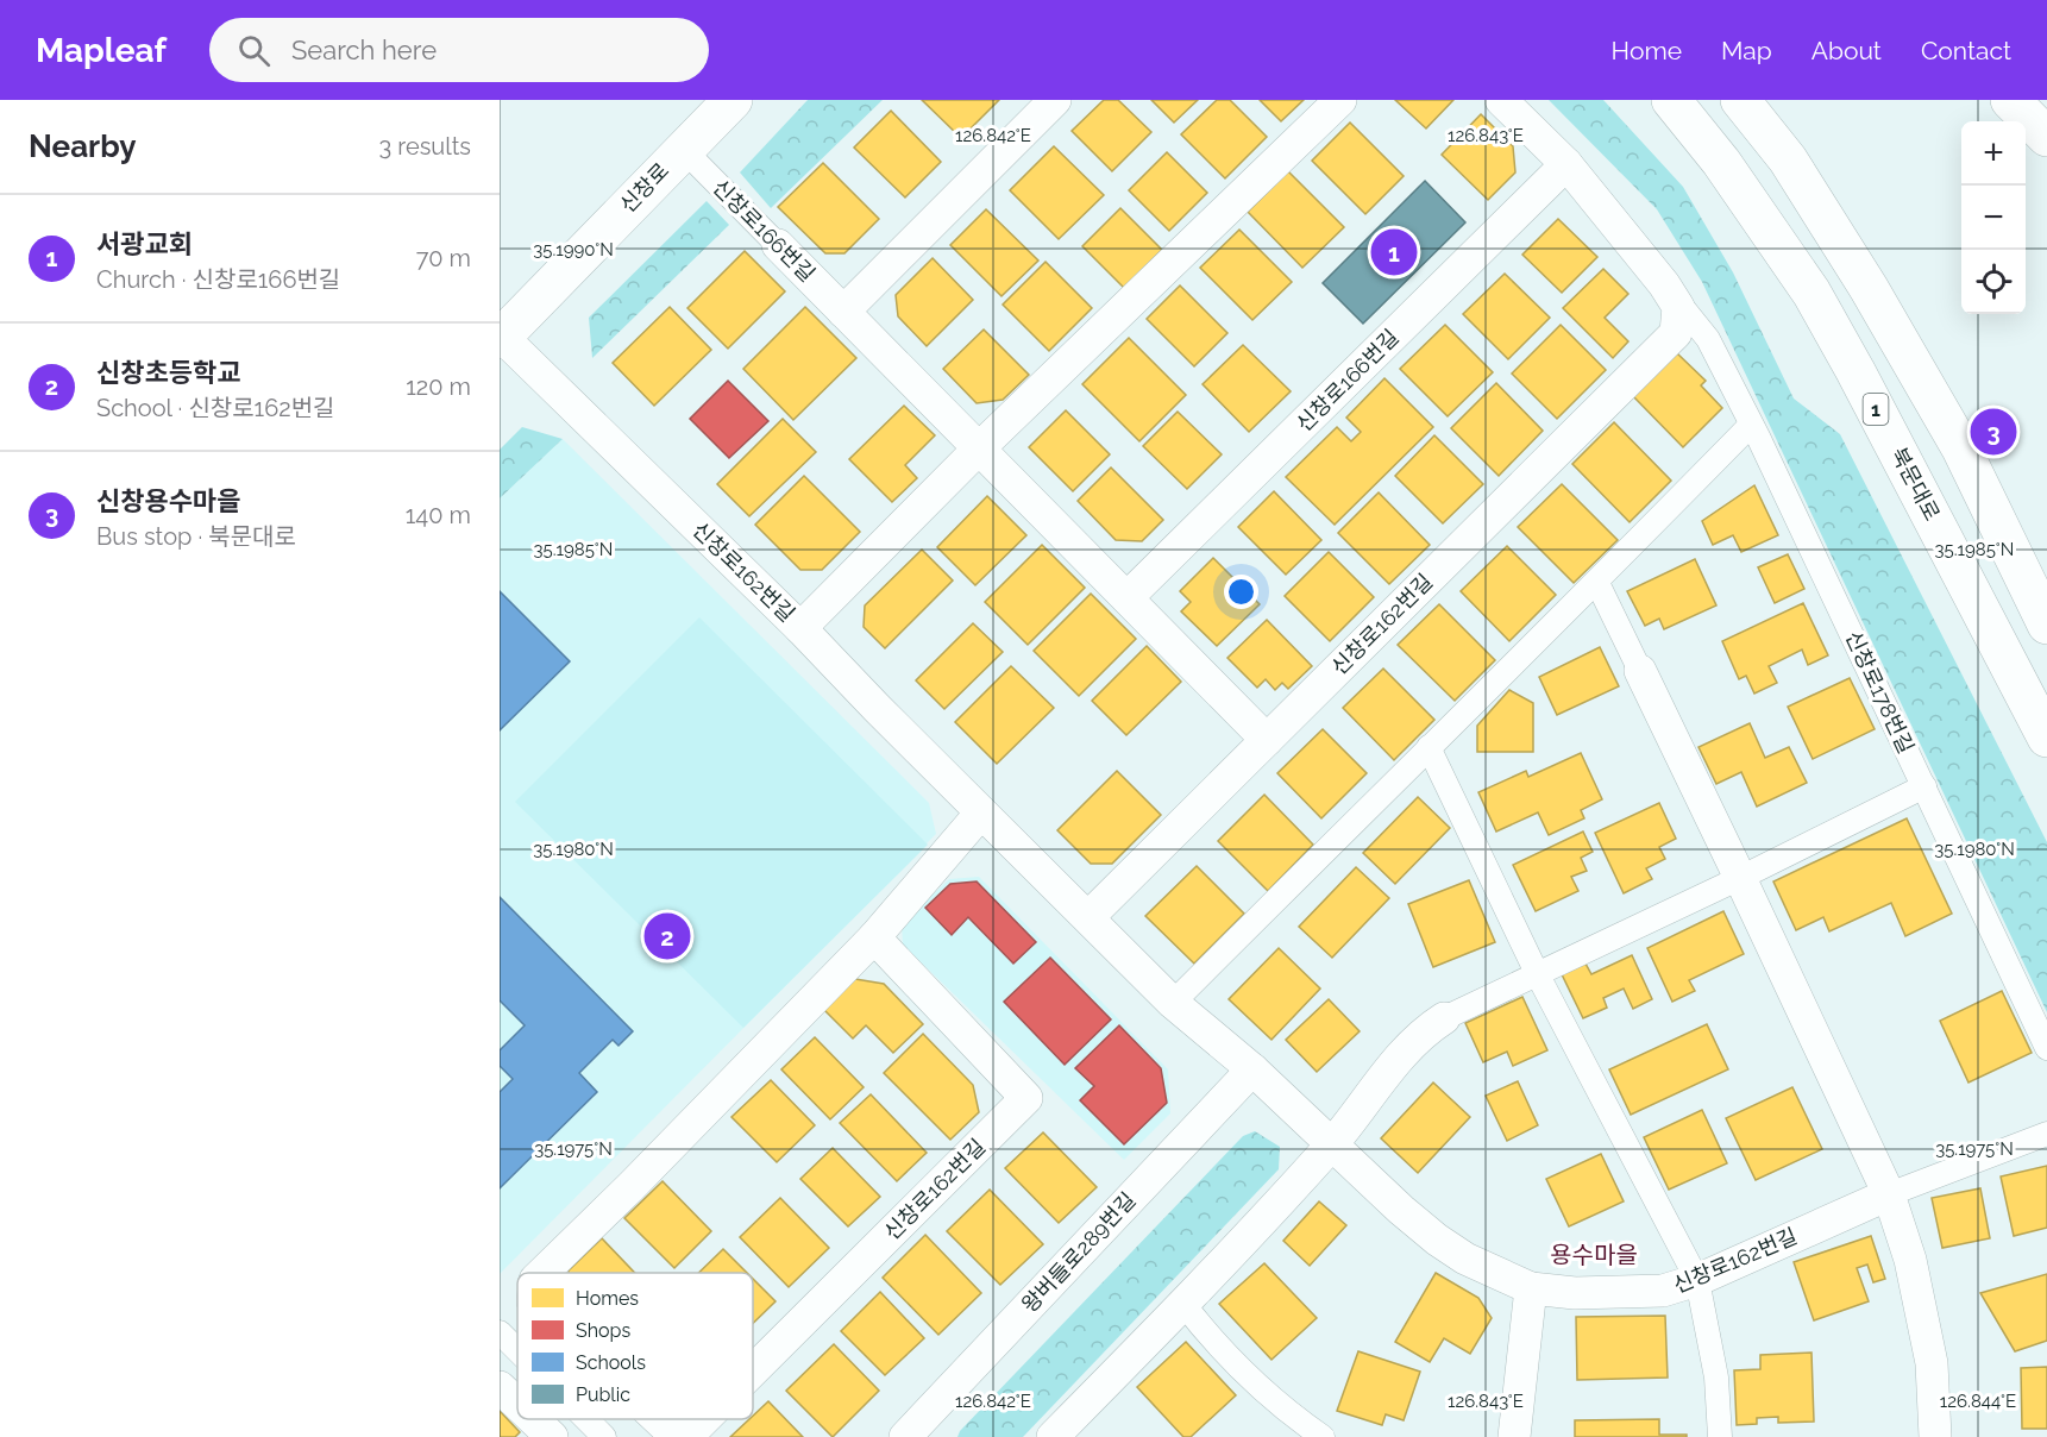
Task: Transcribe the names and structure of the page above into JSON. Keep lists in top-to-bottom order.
{
  "streets": {
    "main road": ["신창로", "1", "북문대로"],
    "street": [
      "신창로166번길",
      "신창로162번길",
      "신창로178번길",
      "왕버들로289번길"
    ]
  },
  "crossings": [
    ["신창로", "신창로166번길"],
    ["신창로", "신창로162번길"],
    ["신창로166번길", "신창로162번길"],
    ["신창로162번길", "신창로178번길"],
    ["신창로162번길", "왕버들로289번길"]
  ],
  "districts": ["용수마을"],
  "legend": [
    "Homes",
    "Shops",
    "Schools",
    "Public"
  ],
  "page": {
    "header": "Mapleaf",
    "search": "Search here",
    "nav": [
      "Home",
      "Map",
      "About",
      "Contact"
    ],
    "heading": ["Nearby", "3 results"],
    "map_buttons": ["+", "−"],
    "list": [
      {
        "mark": "1",
        "name": "서광교회",
        "note": "Church · 신창로166번길",
        "value": "70 m"
      },
      {
        "mark": "2",
        "name": "신창초등학교",
        "note": "School · 신창로162번길",
        "value": "120 m"
      },
      {
        "mark": "3",
        "name": "신창용수마을",
        "note": "Bus stop · 북문대로",
        "value": "140 m"
      }
    ],
    "pins": ["1", "3", "2"]
  },
  "coordinates": [
    "126.842°E",
    "126.843°E",
    "35.1990°N",
    "35.1985°N",
    "35.1980°N",
    "35.1975°N",
    "126.844°E"
  ]
}
